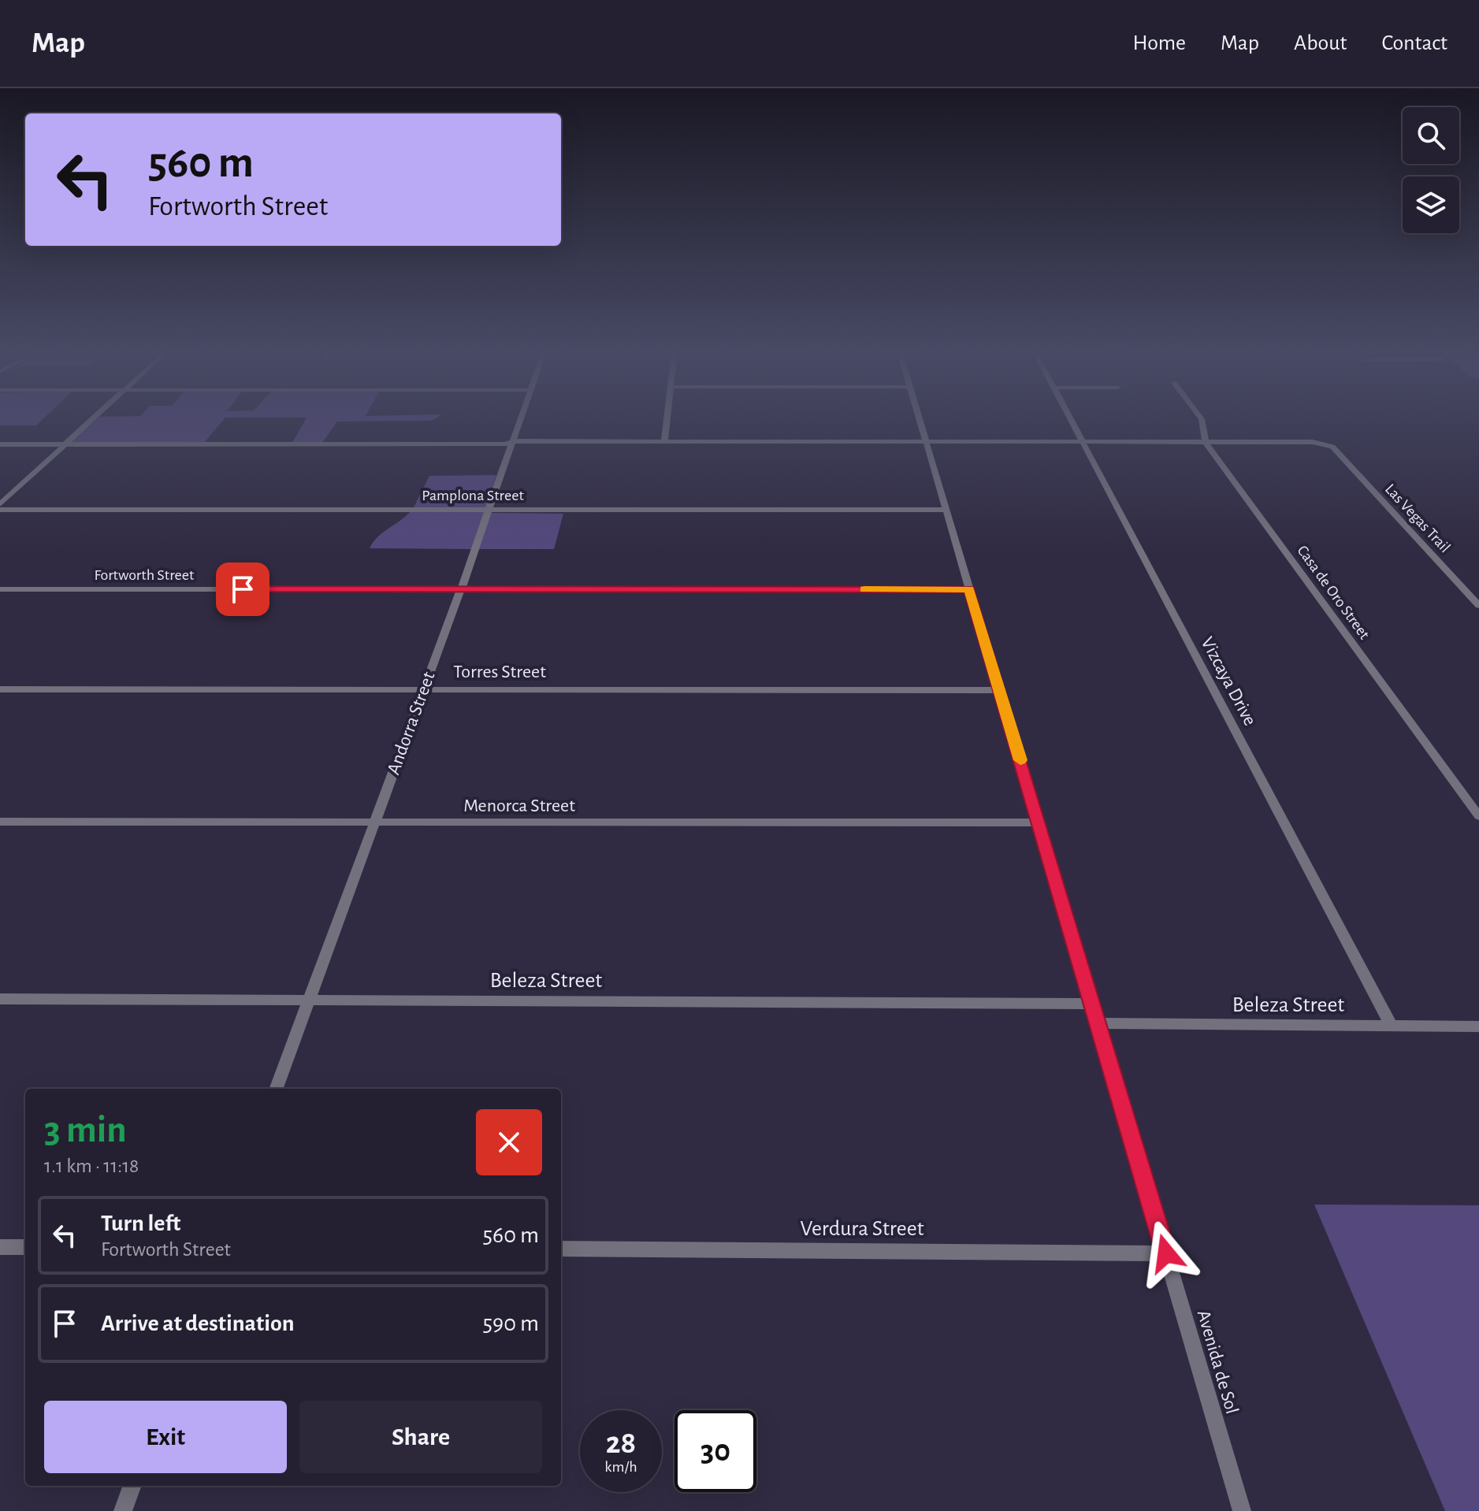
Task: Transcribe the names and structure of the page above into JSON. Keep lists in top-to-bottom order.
{
  "streets": {
    "street": [
      "Pamplona Street",
      "Las Vegas Trail",
      "Fortworth Street",
      "Casa de Oro Street",
      "Torres Street",
      "Vizcaya Drive",
      "Andorra Street",
      "Menorca Street",
      "Beleza Street",
      "Verdura Street",
      "Avenida de Sol"
    ]
  },
  "crossings": [
    ["Pamplona Street", "Andorra Street"],
    ["Pamplona Street", "Avenida de Sol"],
    ["Las Vegas Trail", "Casa de Oro Street"],
    ["Fortworth Street", "Andorra Street"],
    ["Fortworth Street", "Avenida de Sol"],
    ["Torres Street", "Andorra Street"],
    ["Torres Street", "Avenida de Sol"],
    ["Vizcaya Drive", "Beleza Street"],
    ["Andorra Street", "Menorca Street"],
    ["Andorra Street", "Beleza Street"],
    ["Menorca Street", "Avenida de Sol"],
    ["Beleza Street", "Avenida de Sol"],
    ["Verdura Street", "Avenida de Sol"]
  ],
  "page": {
    "header": "Map",
    "nav": [
      "Home",
      "Map",
      "About",
      "Contact"
    ],
    "turn": ["560 m", "Fortworth Street"],
    "heading": ["3 min", "1.1 km · 11:18"],
    "list": [
      {
        "name": "Turn left",
        "note": "Fortworth Street",
        "value": "560 m"
      },
      {
        "name": "Arrive at destination",
        "value": "590 m"
      }
    ],
    "buttons": ["Exit", "Share"],
    "speed": "28 km/h",
    "limit": "30"
  }
}
